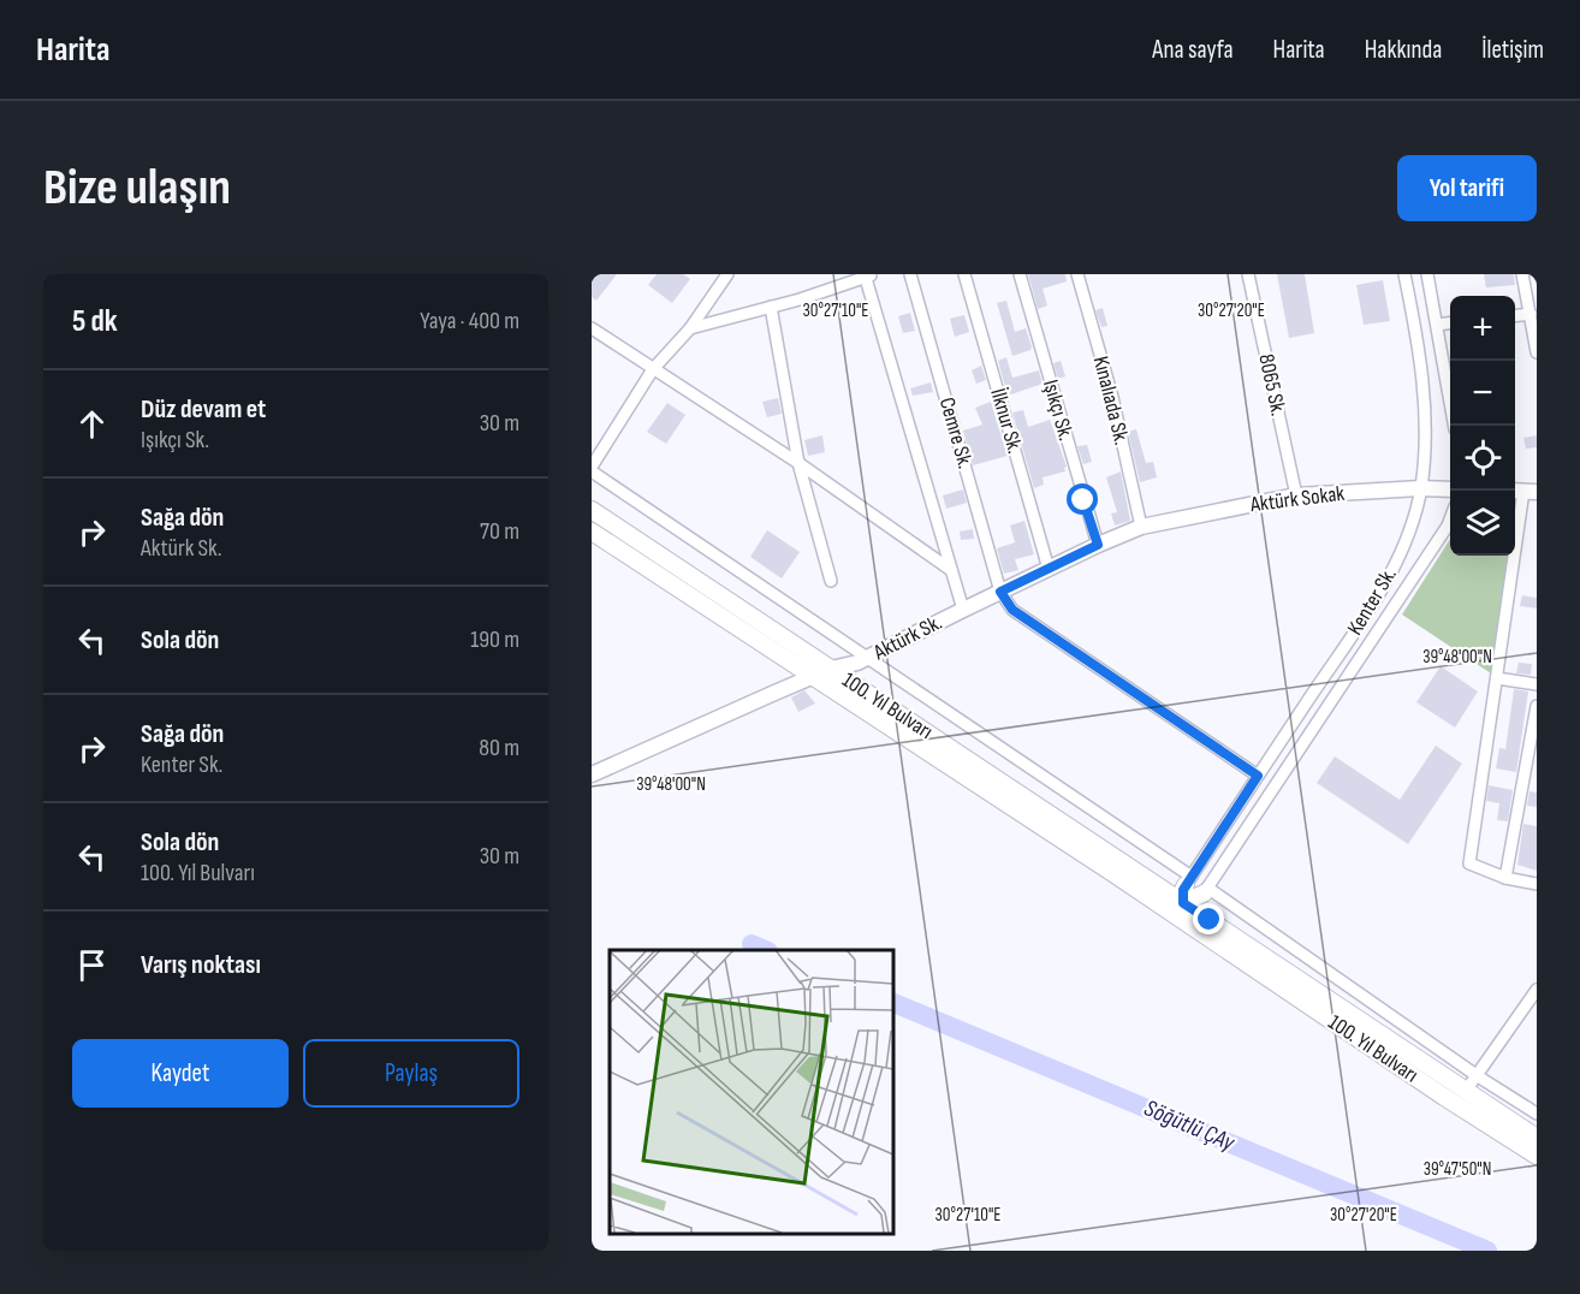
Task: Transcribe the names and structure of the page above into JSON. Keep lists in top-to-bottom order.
{
  "streets": {
    "main road": ["100. Yıl Bulvarı"],
    "street": [
      "8065 Sk.",
      "Kınalıada Sk.",
      "Işıkçı Sk.",
      "İlknur Sk.",
      "Cemre Sk.",
      "Aktürk Sokak",
      "Kenter Sk.",
      "Aktürk Sk."
    ]
  },
  "crossings": [
    ["8065 Sk.", "Aktürk Sokak"],
    ["Kınalıada Sk.", "Aktürk Sokak"],
    ["Kınalıada Sk.", "Aktürk Sk."],
    ["Işıkçı Sk.", "Aktürk Sk."],
    ["İlknur Sk.", "Aktürk Sk."],
    ["Cemre Sk.", "Aktürk Sk."],
    ["Aktürk Sokak", "Kenter Sk."],
    ["Aktürk Sokak", "Aktürk Sk."],
    ["Aktürk Sk.", "100. Yıl Bulvarı"]
  ],
  "water": ["Söğütlü ÇAy"],
  "page": {
    "header": "Harita",
    "nav": [
      "Ana sayfa",
      "Harita",
      "Hakkında",
      "İletişim"
    ],
    "buttons": [
      "Yol tarifi",
      ["Kaydet", "Paylaş"]
    ],
    "title": "Bize ulaşın",
    "heading": ["5 dk", "Yaya · 400 m"],
    "map_buttons": ["+", "−"],
    "list": [
      ["Düz devam et", "Işıkçı Sk.", "30 m"],
      ["Sağa dön", "Aktürk Sk.", "70 m"],
      ["Sola dön", "190 m"],
      ["Sağa dön", "Kenter Sk.", "80 m"],
      ["Sola dön", "100. Yıl Bulvarı", "30 m"],
      "Varış noktası"
    ]
  },
  "coordinates": [
    "30°27'10\"E",
    "30°27'20\"E",
    "39°48'00\"N",
    "39°47'50\"N"
  ]
}
